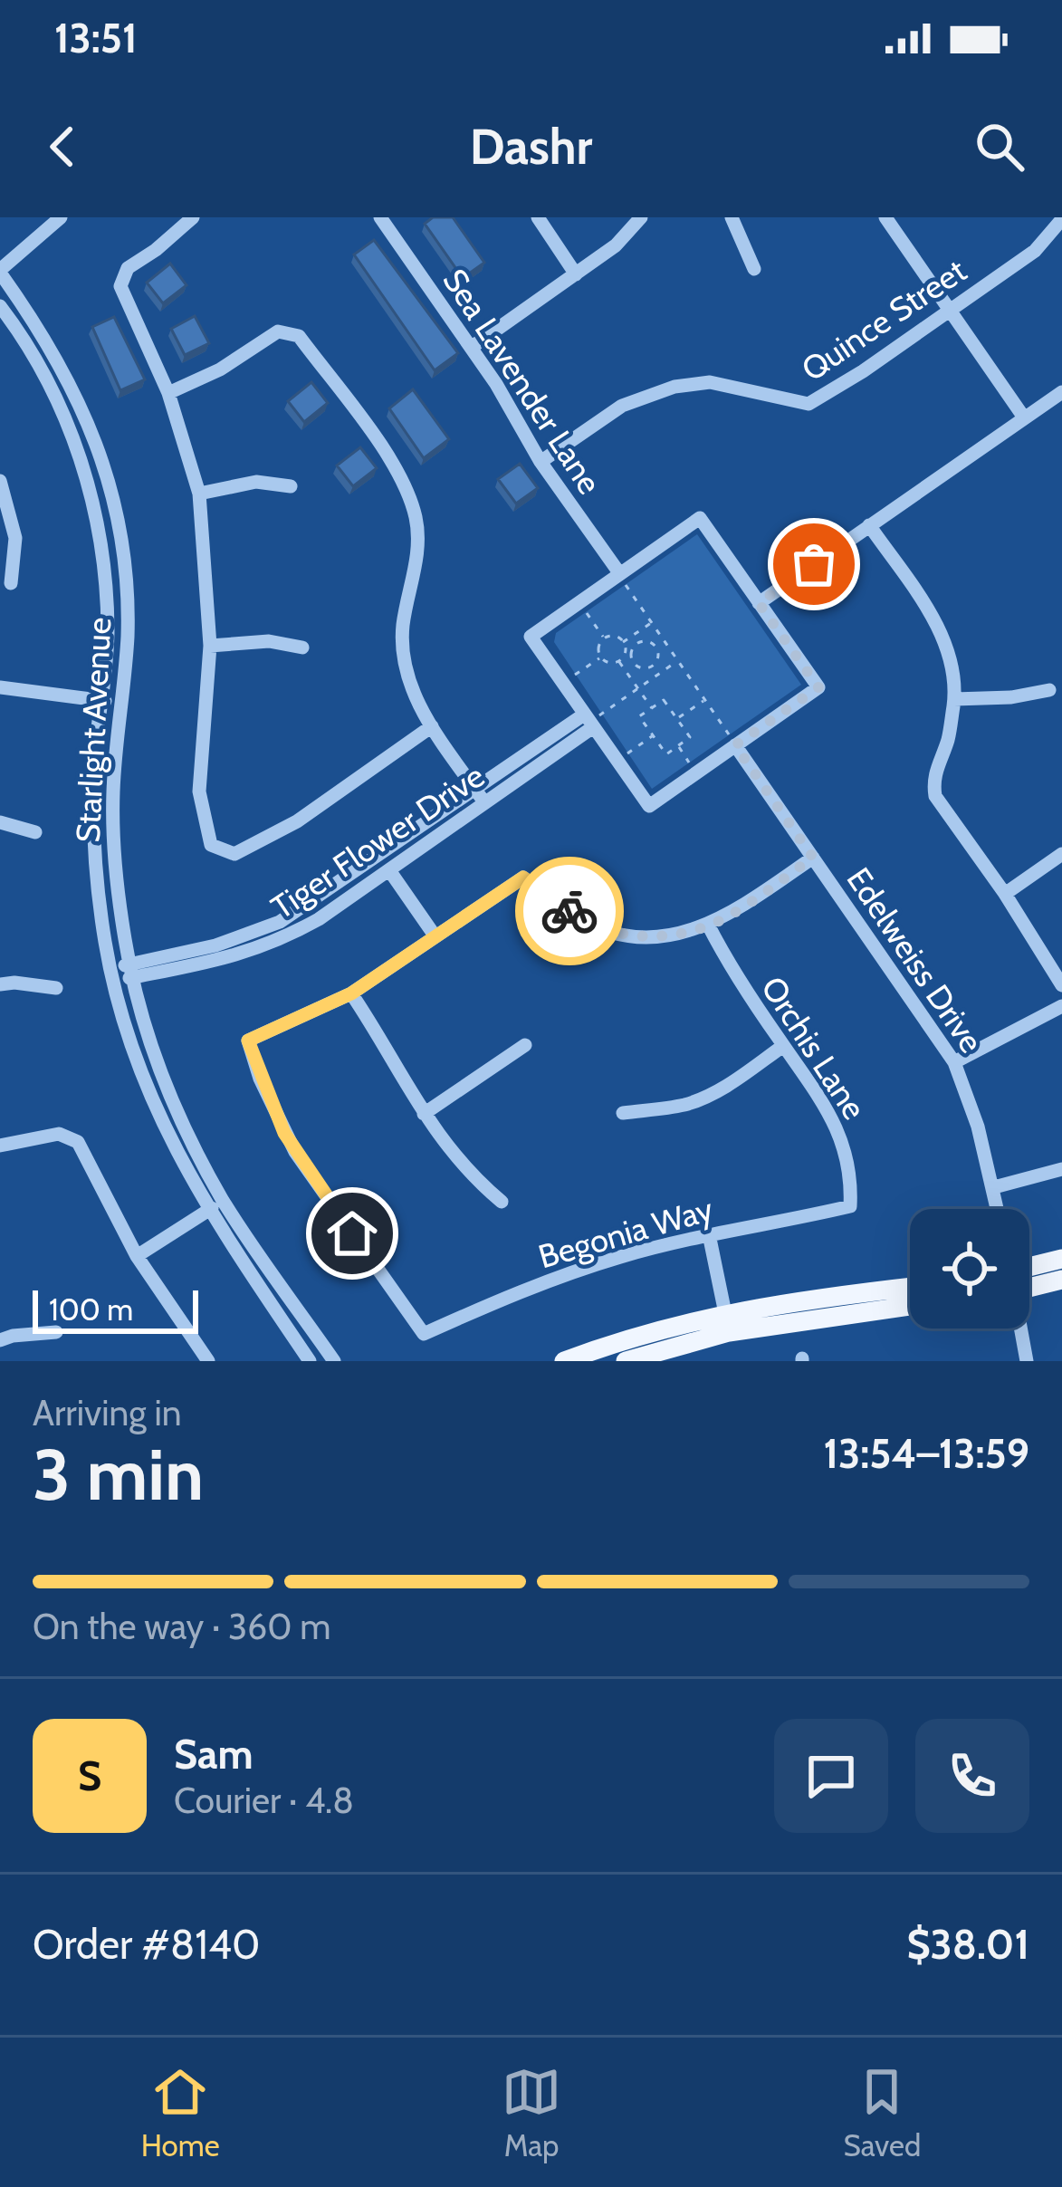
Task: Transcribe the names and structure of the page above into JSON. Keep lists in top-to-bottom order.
{
  "streets": {
    "street": [
      "Quince Street",
      "Sea Lavender Lane",
      "Starlight Avenue",
      "Tiger Flower Drive",
      "Edelweiss Drive",
      "Orchis Lane",
      "Begonia Way"
    ]
  },
  "crossings": [
    ["Quince Street", "Sea Lavender Lane"],
    ["Starlight Avenue", "Tiger Flower Drive"],
    ["Orchis Lane", "Begonia Way"]
  ],
  "scale_bar": "100 m",
  "page": {
    "status": "13:51",
    "header": "Dashr",
    "scale": "100 m",
    "heading": ["3 min", "Arriving in", "13:54–13:59"],
    "panel": [
      "Sam",
      "Courier · 4.8",
      "Order #8140",
      "$38.01"
    ],
    "bar": "On the way · 360 m",
    "round": "S",
    "tabs": ["Home", "Map", "Saved"]
  }
}
